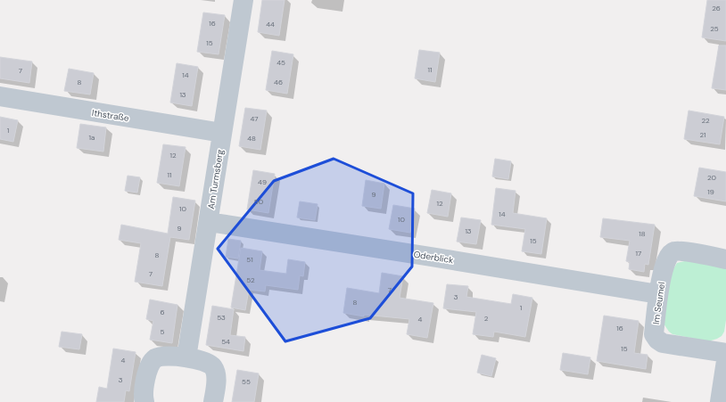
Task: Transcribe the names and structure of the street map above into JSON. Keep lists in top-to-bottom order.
{
  "streets": {
    "street": [
      "Ithstraße",
      "Am Turmsberg",
      "Oderblick",
      "Im Seumel"
    ]
  },
  "crossings": [
    ["Ithstraße", "Am Turmsberg"],
    ["Am Turmsberg", "Oderblick"],
    ["Oderblick", "Im Seumel"]
  ],
  "house_numbers": [
    "26",
    "16",
    "44",
    "25",
    "15",
    "45",
    "11",
    "7",
    "14",
    "8",
    "46",
    "13",
    "47",
    "22",
    "1",
    "21",
    "1a",
    "48",
    "12",
    "11",
    "20",
    "49",
    "19",
    "9",
    "50",
    "12",
    "10",
    "14",
    "10",
    "9",
    "13",
    "18",
    "15",
    "17",
    "8",
    "51",
    "7",
    "52",
    "7",
    "3",
    "8",
    "1",
    "6",
    "53",
    "2",
    "4",
    "16",
    "5",
    "54",
    "15",
    "4",
    "3",
    "55"
  ]
}
